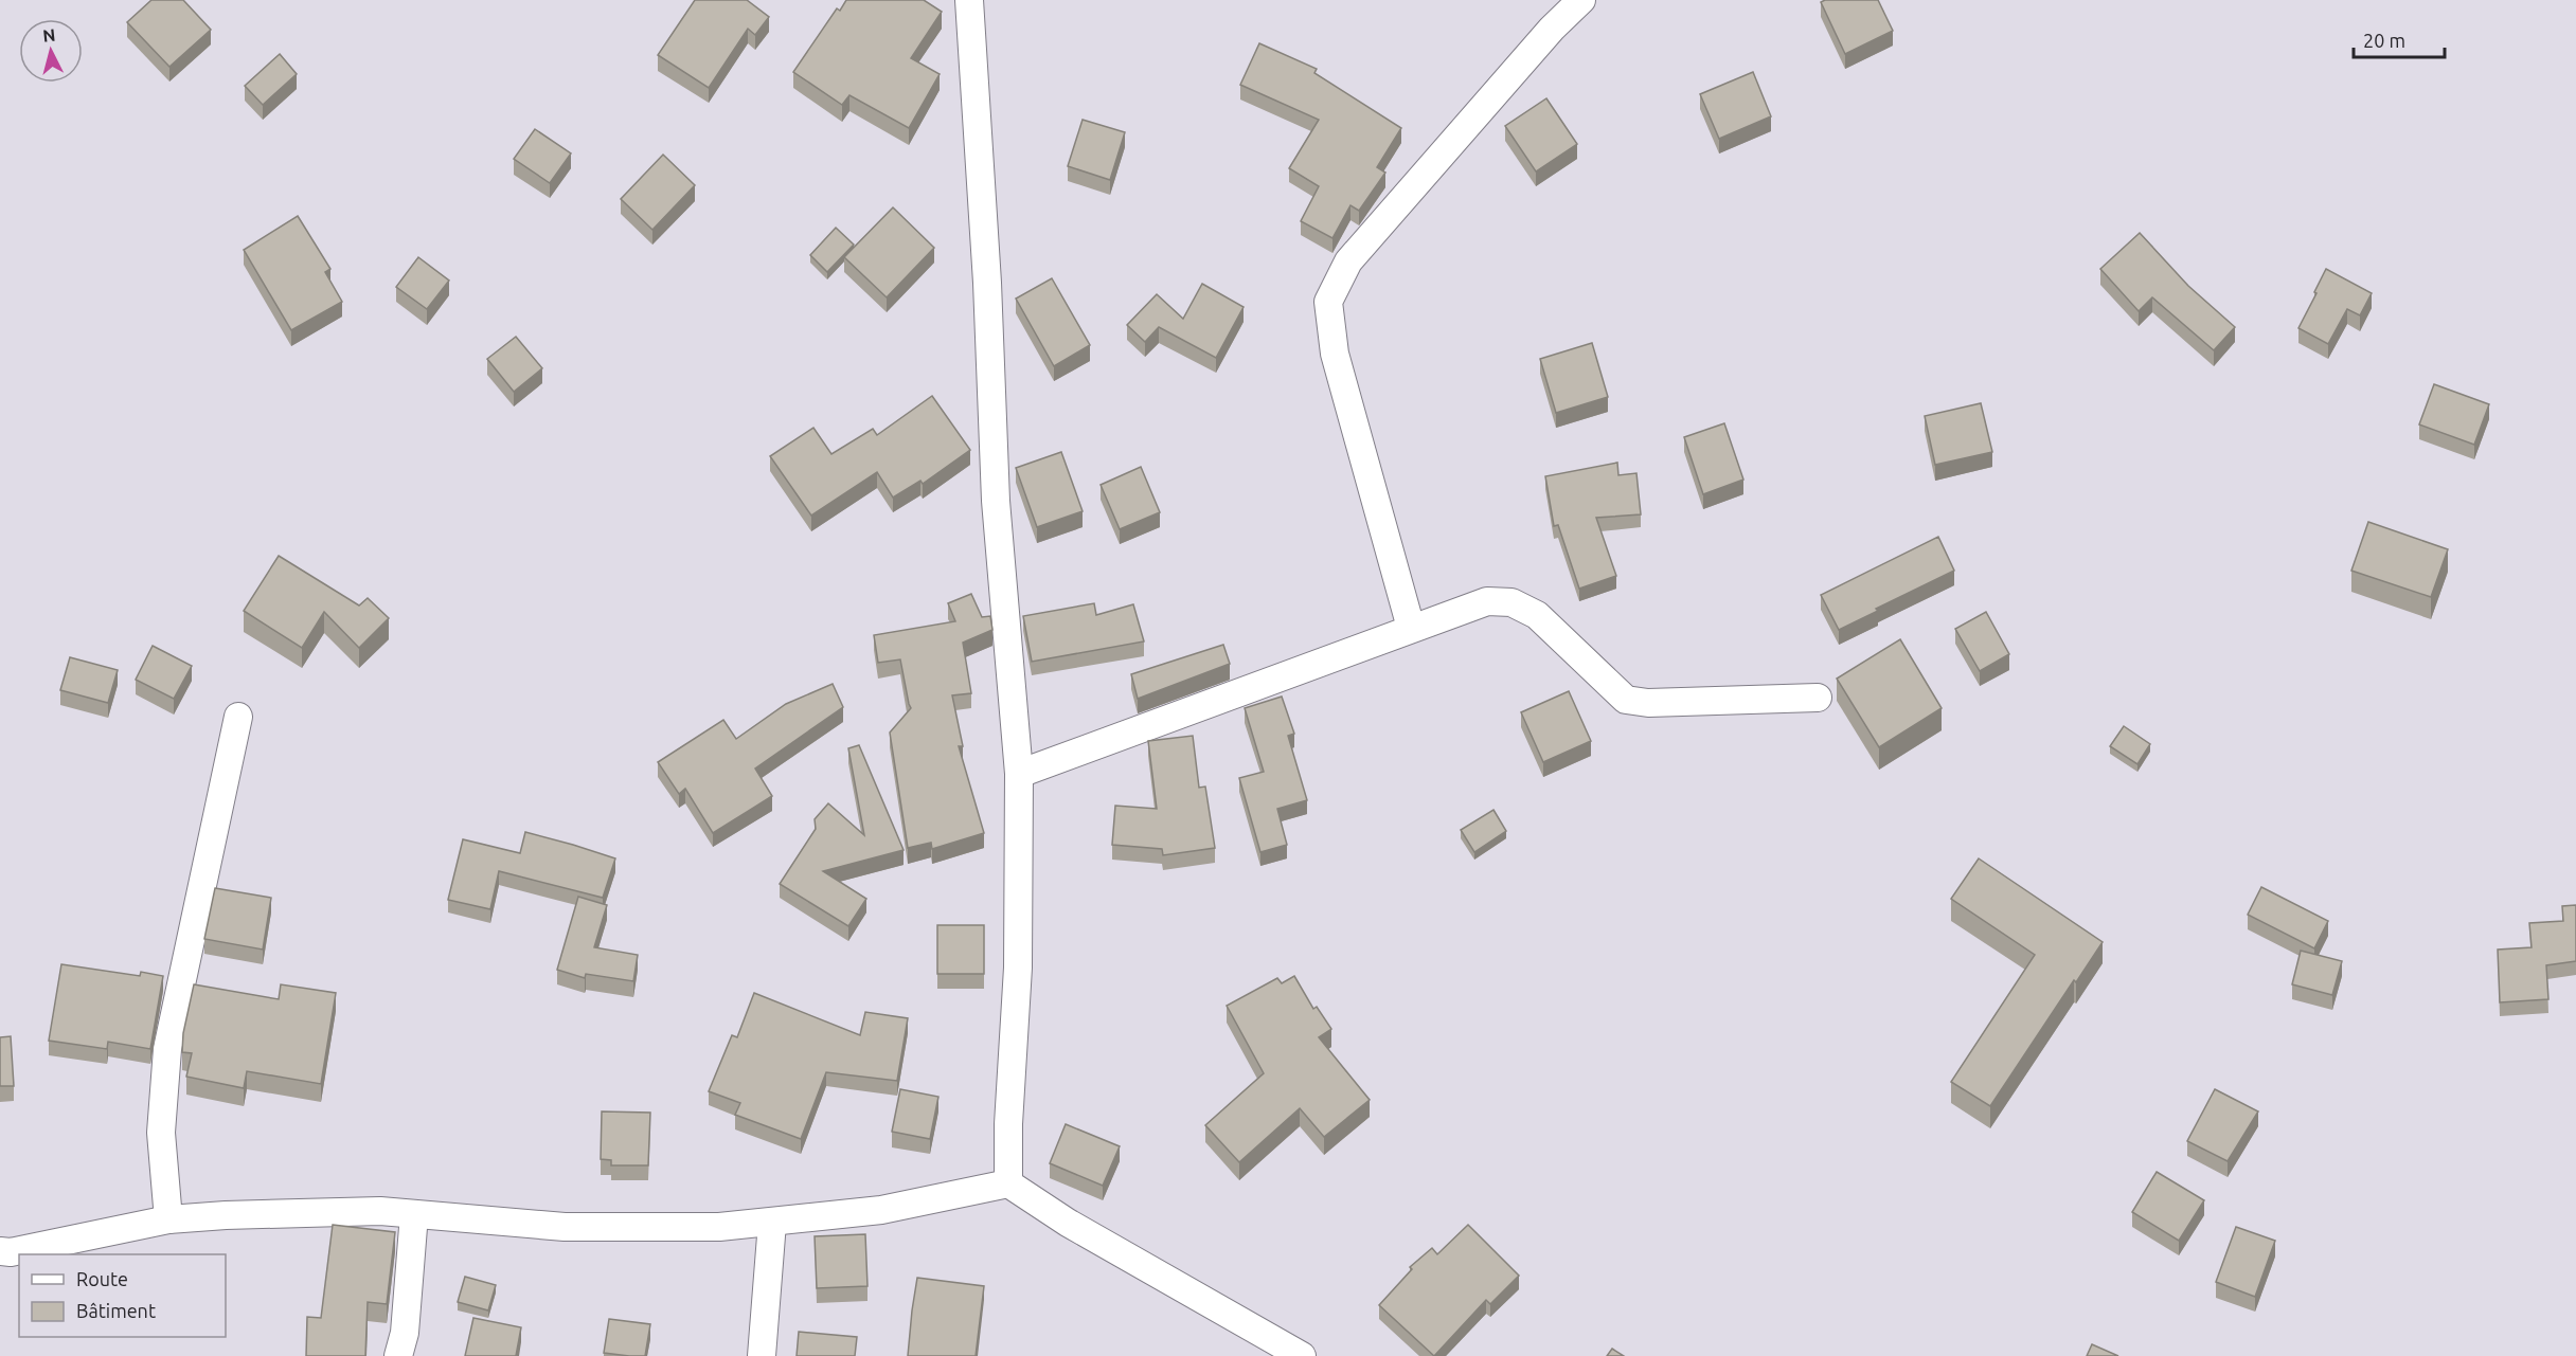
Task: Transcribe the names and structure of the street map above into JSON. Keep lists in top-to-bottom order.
{
  "legend": ["Route", "Bâtiment"],
  "scale_bar": "20 m",
  "north": "top"
}
